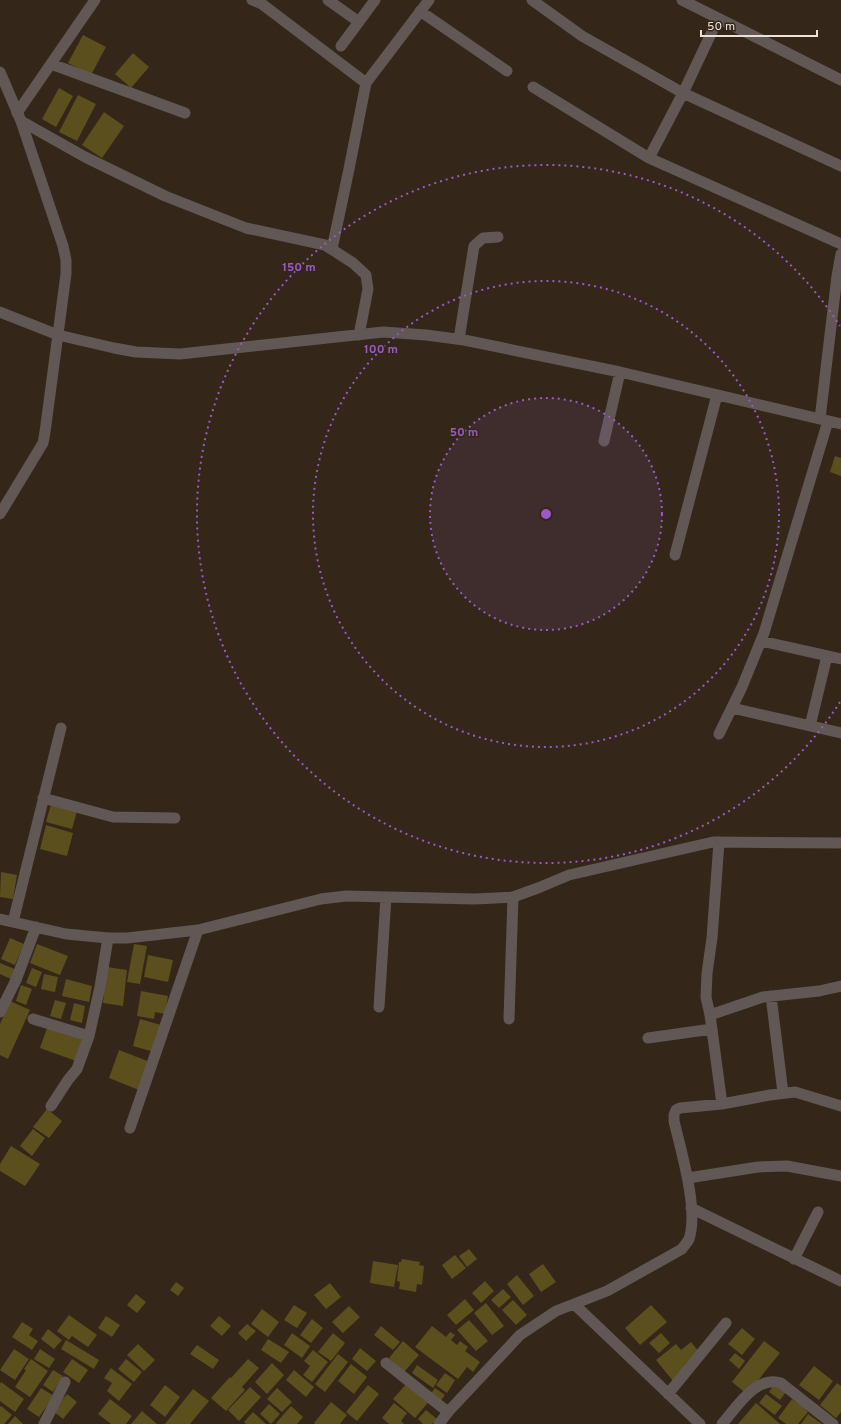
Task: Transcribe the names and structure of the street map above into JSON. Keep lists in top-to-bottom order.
{
  "scale_bar": "50 m",
  "rings": ["150 m", "100 m", "50 m"]
}
